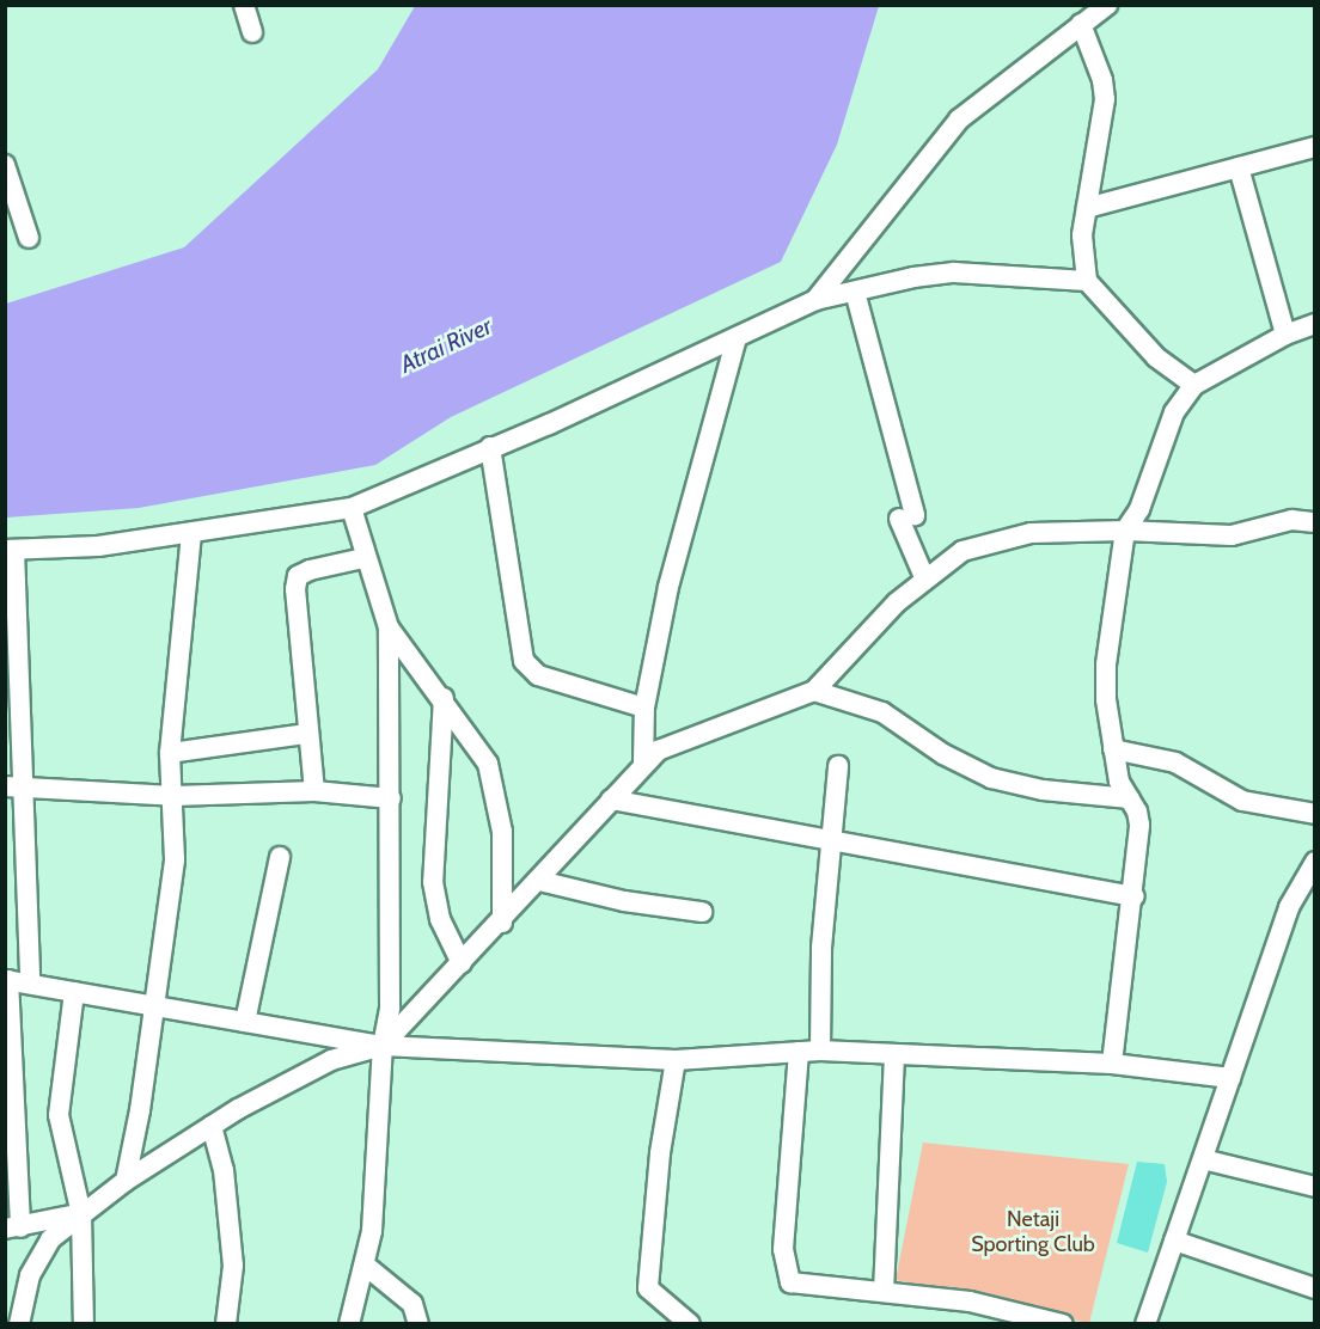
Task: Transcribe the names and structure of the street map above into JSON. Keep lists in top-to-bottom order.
{
  "water": ["Atrai River"],
  "parks": ["Netaji Sporting Club"]
}
